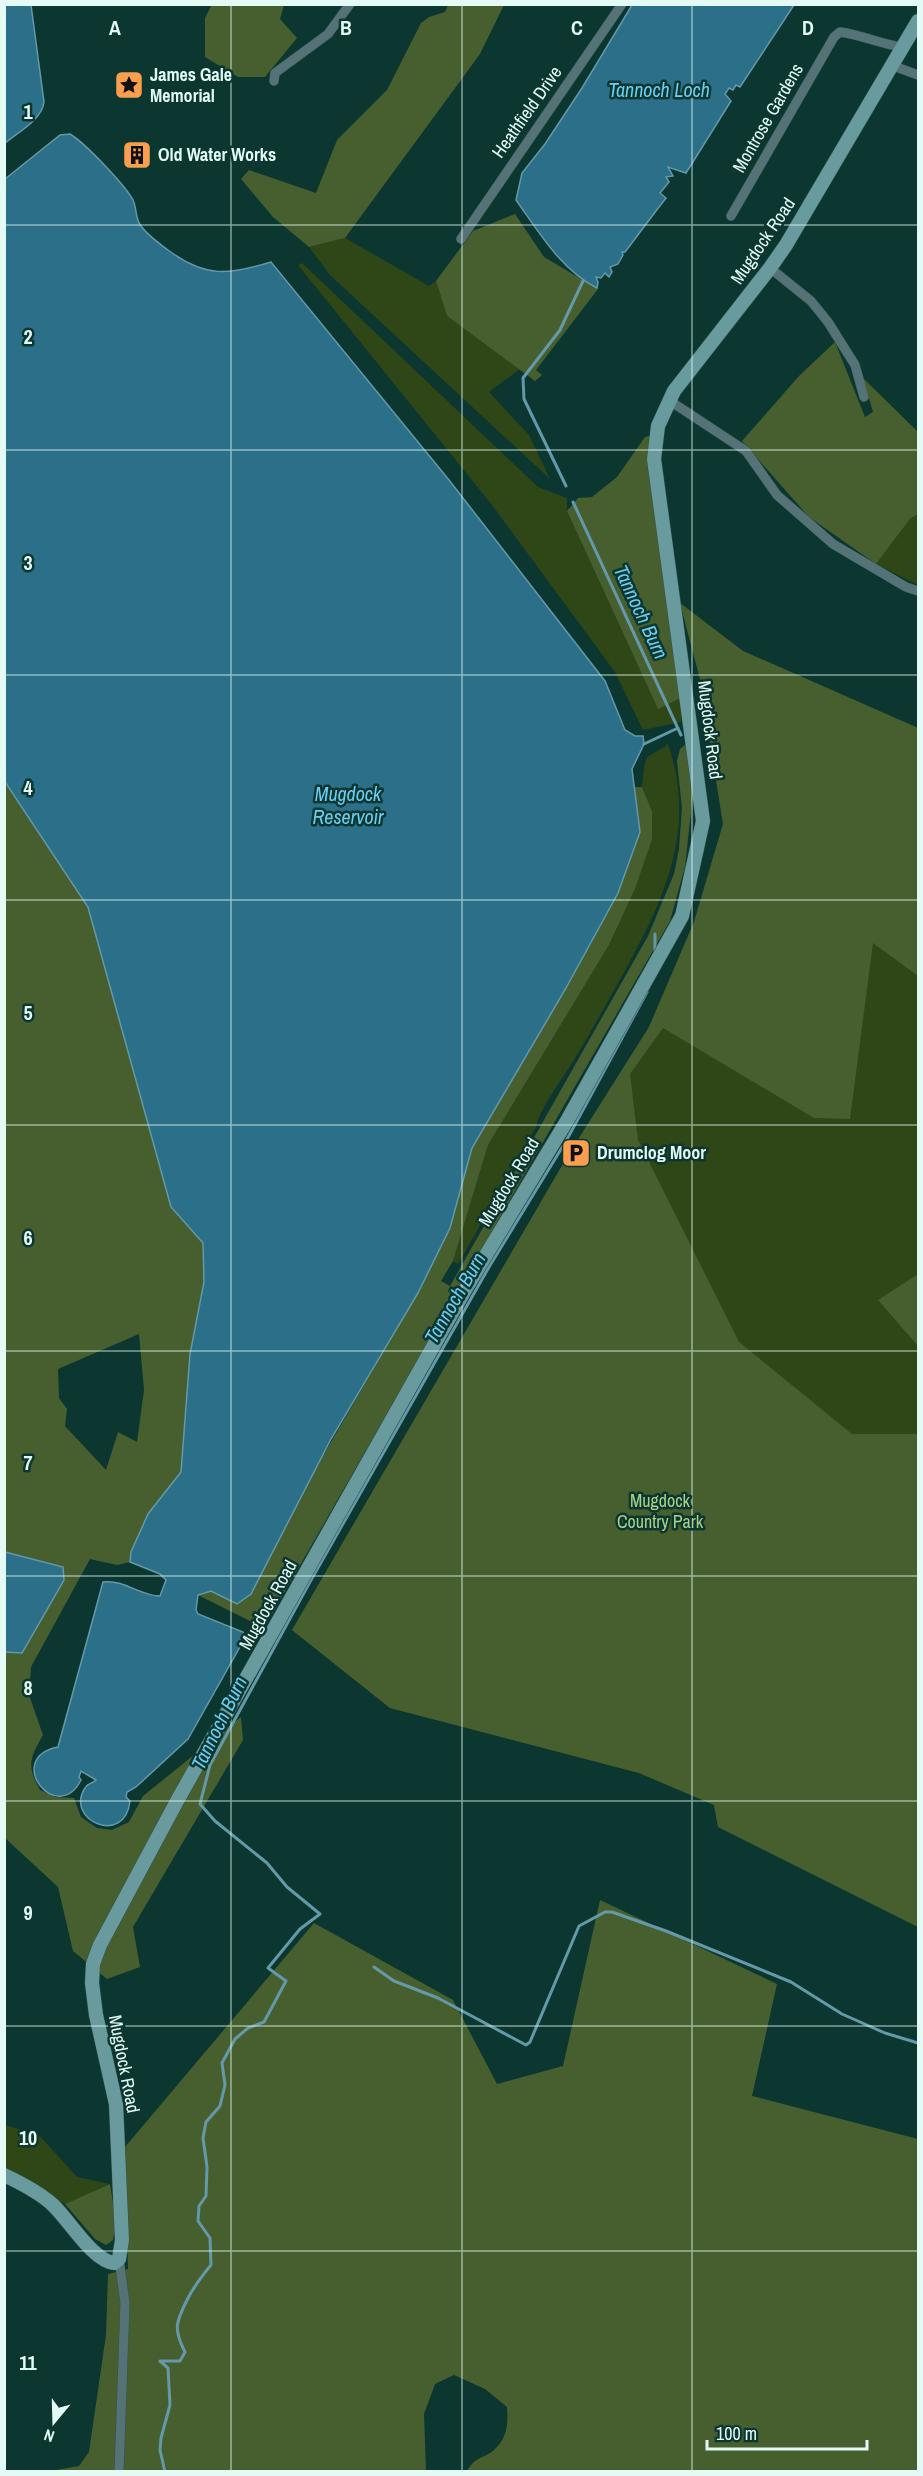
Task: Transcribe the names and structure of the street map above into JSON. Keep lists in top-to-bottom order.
{
  "streets": {
    "street": ["Heathfield Drive", "Montrose Gardens", "Mugdock Road"]
  },
  "crossings": [
    ["Montrose Gardens", "Mugdock Road"]
  ],
  "water": ["Tannoch Loch", "Tannoch Burn", "Mugdock Reservoir"],
  "parks": ["Mugdock Country Park"],
  "places": {
    "place": ["James Gale Memorial"],
    "building": ["Old Water Works"],
    "parking": ["Drumclog Moor"]
  },
  "scale_bar": "100 m",
  "north": "bottom",
  "grid": {
    "columns": [
      "A",
      "B",
      "C",
      "D"
    ],
    "rows": [
      "1",
      "2",
      "3",
      "4",
      "5",
      "6",
      "7",
      "8",
      "9",
      "10",
      "11"
    ]
  }
}
